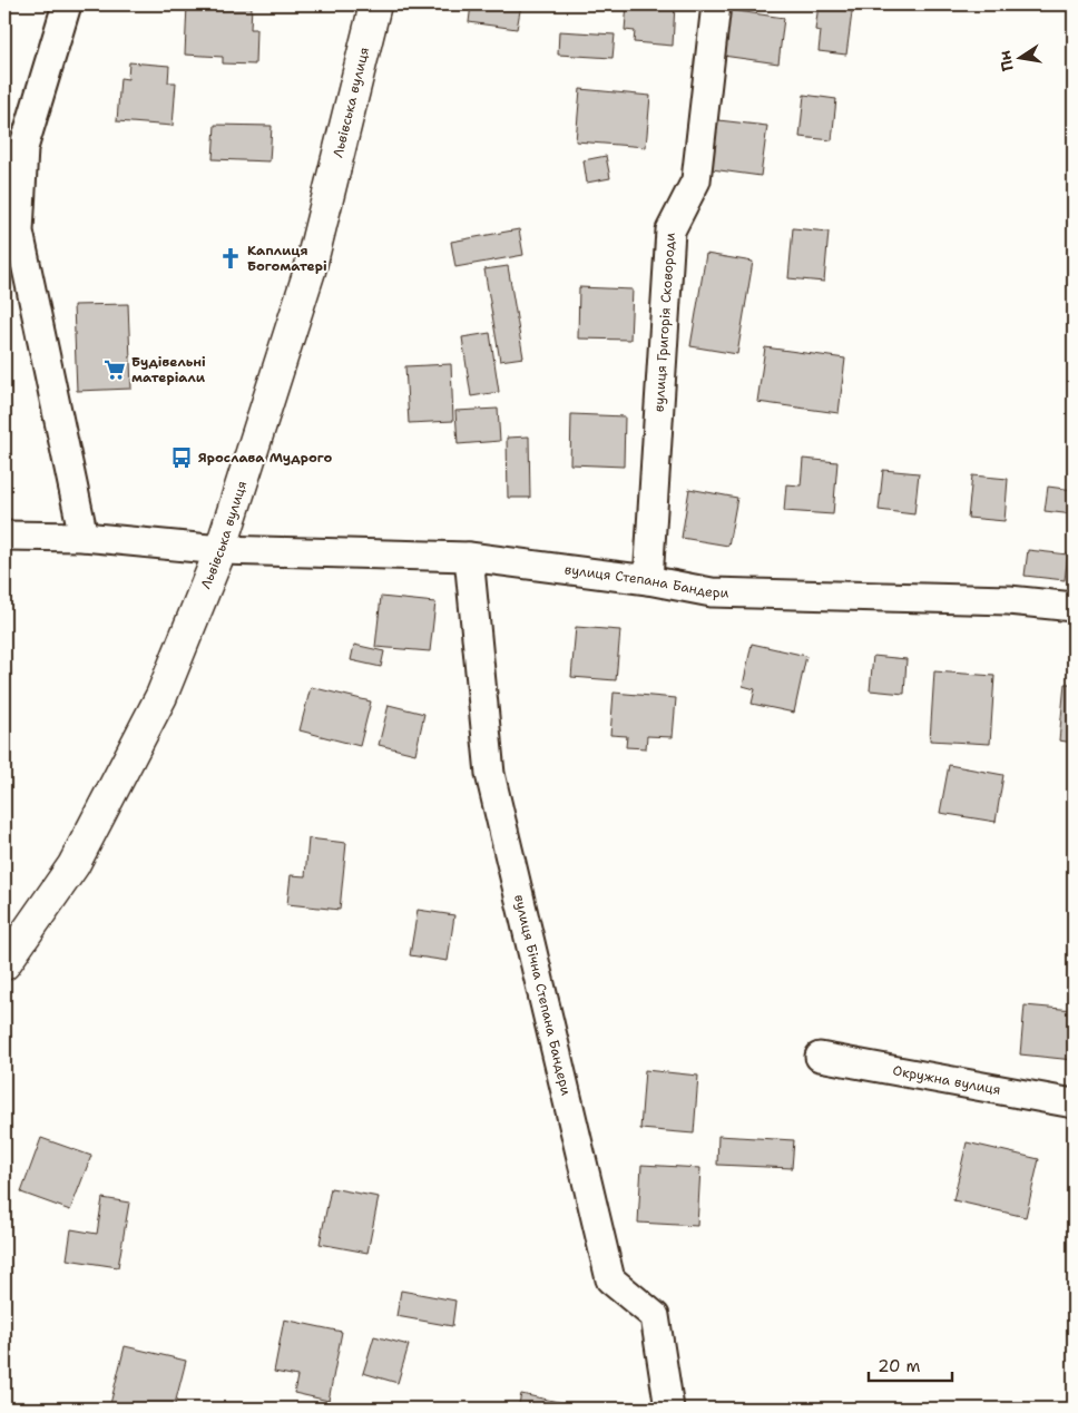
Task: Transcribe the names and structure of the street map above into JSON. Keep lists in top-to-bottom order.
{
  "streets": {
    "main road": ["Львівська вулиця"],
    "street": [
      "вулиця Григорія Сковороди",
      "вулиця Степана Бандери",
      "вулиця Бічна Степана Бандери",
      "Окружна вулиця"
    ]
  },
  "crossings": [
    ["Львівська вулиця", "вулиця Степана Бандери"],
    ["вулиця Григорія Сковороди", "вулиця Степана Бандери"],
    ["вулиця Степана Бандери", "вулиця Бічна Степана Бандери"]
  ],
  "places": {
    "church": ["Каплиця Богоматері"],
    "supermarket": ["Будівельні матеріали"],
    "bus stop": ["Ярослава Мудрого"]
  },
  "scale_bar": "20 m",
  "north": "left"
}
